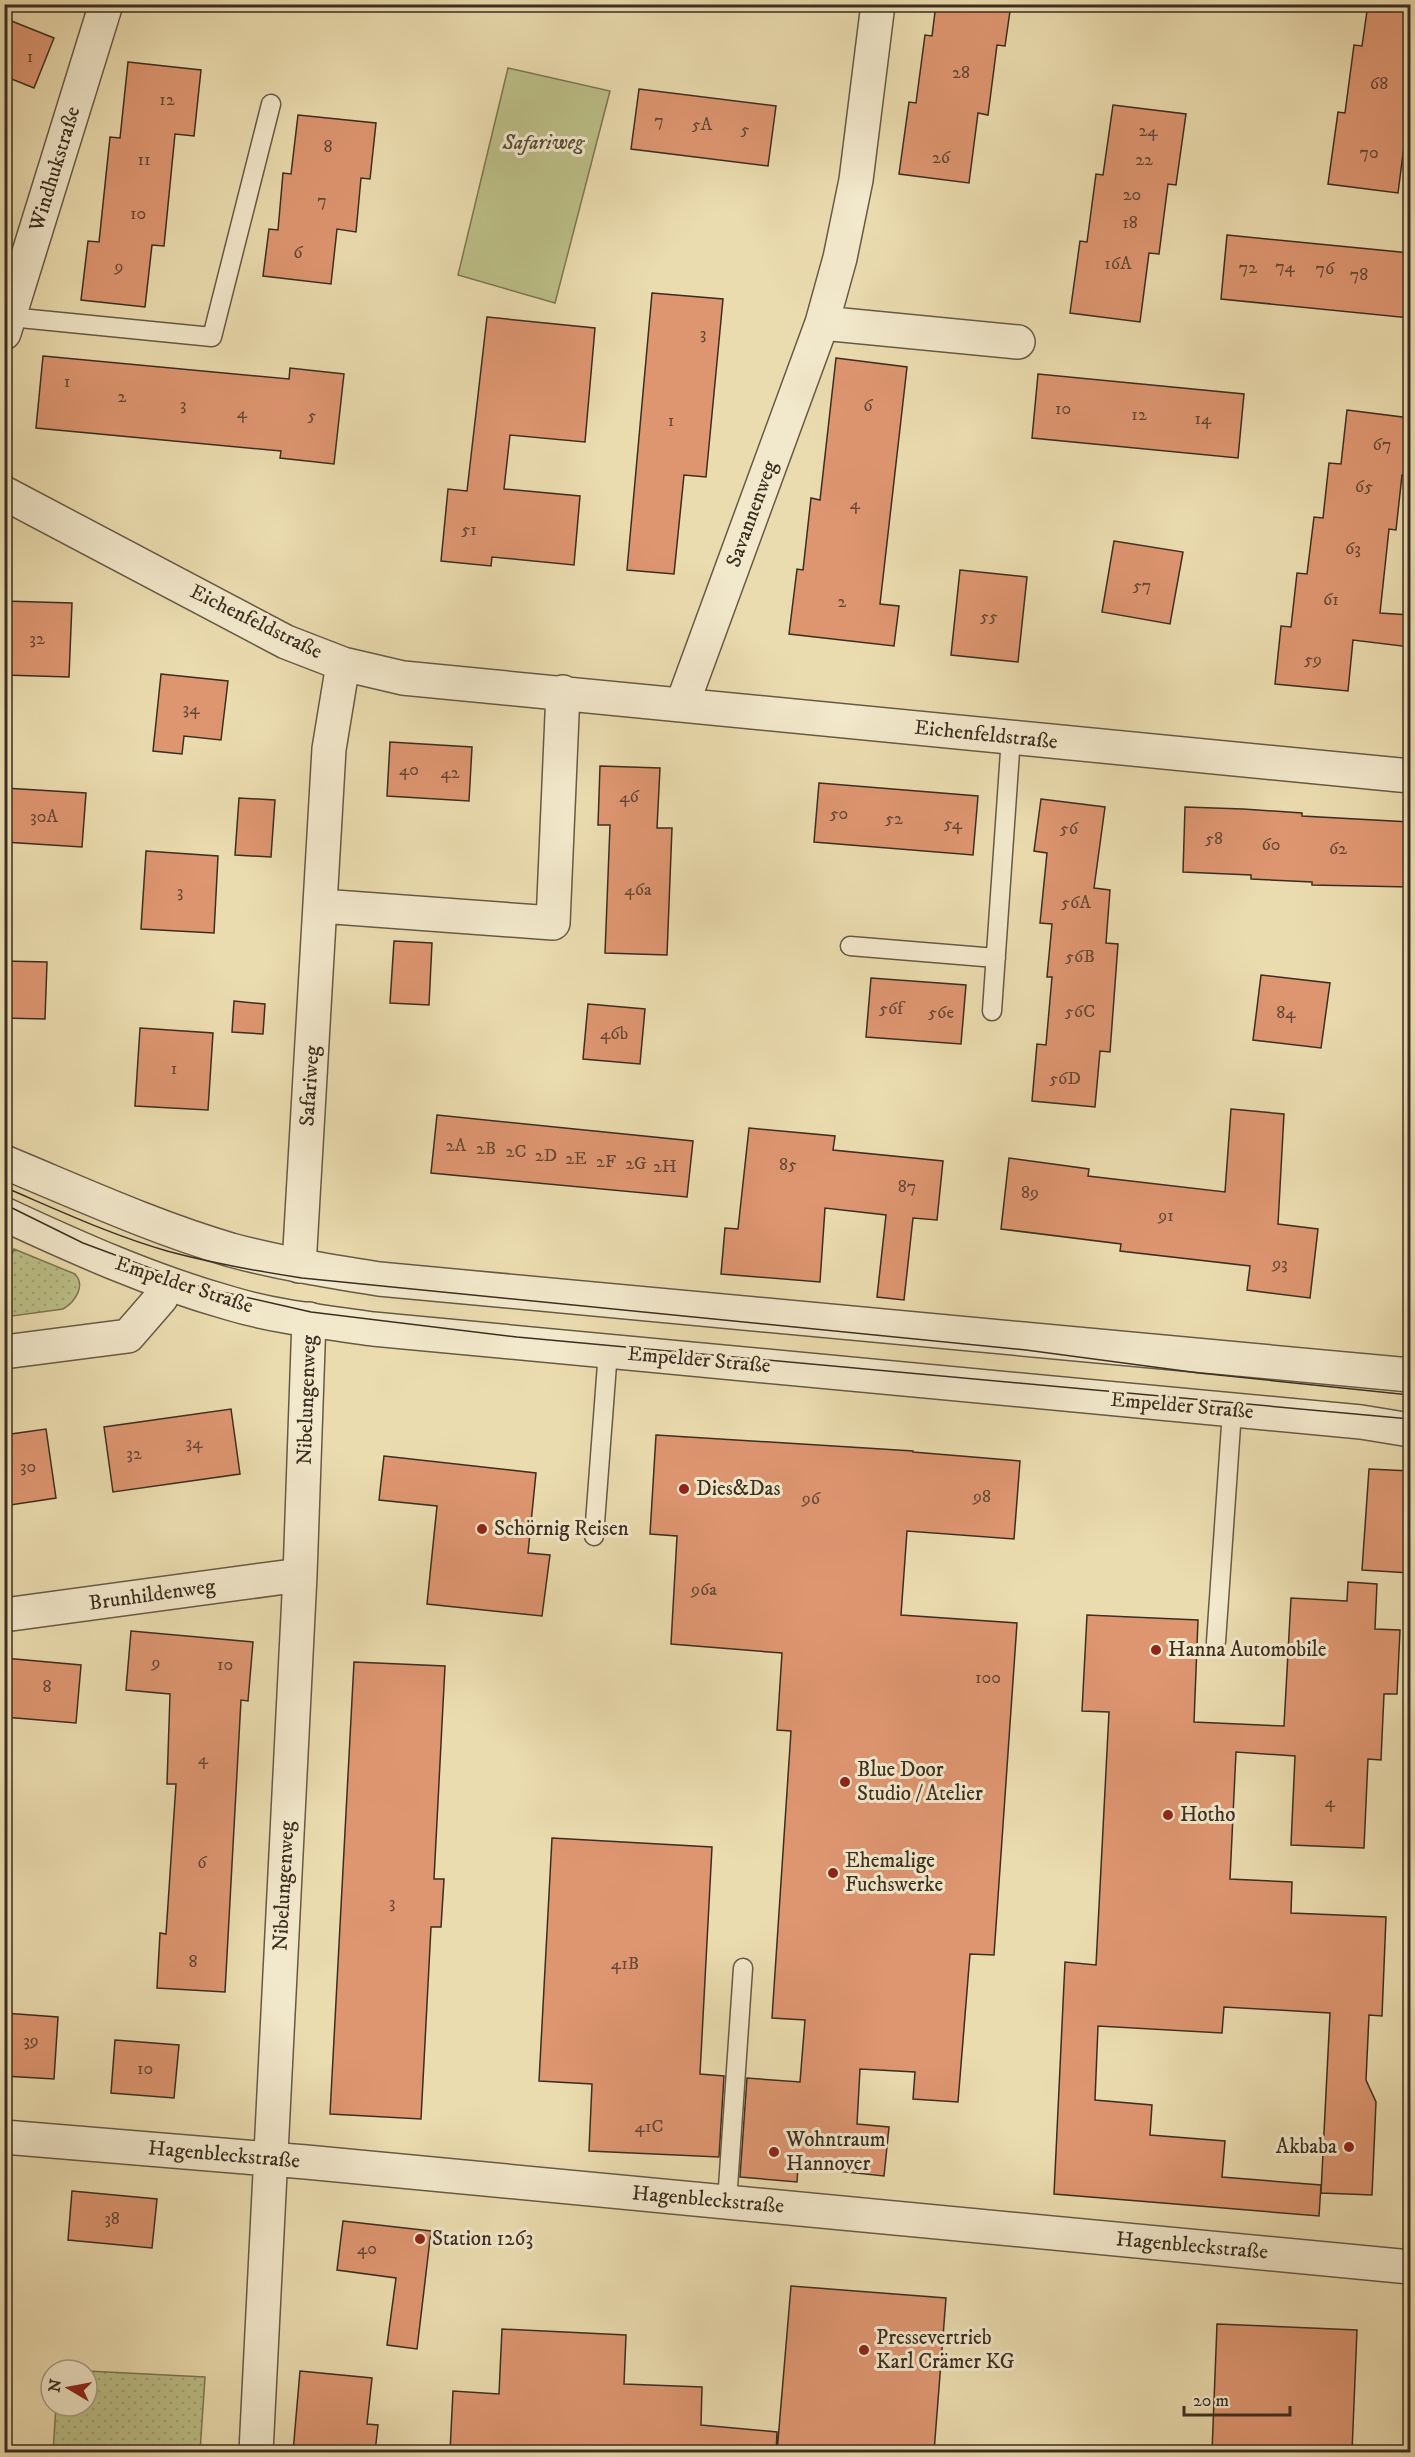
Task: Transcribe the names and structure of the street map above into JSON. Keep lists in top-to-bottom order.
{
  "streets": {
    "street": [
      "Windhukstraße",
      "Savannenweg",
      "Eichenfeldstraße",
      "Safariweg",
      "Empelder Straße",
      "Nibelungenweg",
      "Brunhildenweg",
      "Hagenbleckstraße"
    ]
  },
  "crossings": [
    ["Savannenweg", "Eichenfeldstraße"],
    ["Eichenfeldstraße", "Safariweg"],
    ["Safariweg", "Empelder Straße"],
    ["Safariweg", "Nibelungenweg"],
    ["Empelder Straße", "Nibelungenweg"],
    ["Nibelungenweg", "Brunhildenweg"],
    ["Nibelungenweg", "Hagenbleckstraße"]
  ],
  "parks": ["Safariweg"],
  "places": [
    "Dies&Das",
    "Schörnig Reisen",
    "Hanna Automobile",
    "Blue Door Studio / Atelier",
    "Hotho",
    "Ehemalige Fuchswerke",
    "Akbaba",
    "Wohntraum Hannover",
    "Station 1263",
    "Pressevertrieb Karl Crämer KG"
  ],
  "house_numbers": [
    "1",
    "28",
    "68",
    "12",
    "7",
    "5A",
    "5",
    "24",
    "8",
    "70",
    "26",
    "11",
    "22",
    "20",
    "7",
    "10",
    "18",
    "6",
    "16A",
    "9",
    "74",
    "72",
    "76",
    "78",
    "3",
    "1",
    "2",
    "3",
    "6",
    "10",
    "4",
    "12",
    "5",
    "14",
    "1",
    "67",
    "65",
    "4",
    "51",
    "63",
    "57",
    "61",
    "2",
    "55",
    "32",
    "59",
    "34",
    "40",
    "42",
    "46",
    "50",
    "30A",
    "52",
    "54",
    "56",
    "58",
    "60",
    "62",
    "46a",
    "3",
    "56A",
    "56B",
    "56f",
    "56C",
    "56e",
    "84",
    "46b",
    "1",
    "56D",
    "2A",
    "2B",
    "2C",
    "2D",
    "2E",
    "2F",
    "2G",
    "85",
    "2H",
    "87",
    "89",
    "91",
    "93",
    "34",
    "32",
    "30",
    "98",
    "96",
    "96a",
    "9",
    "10",
    "100",
    "8",
    "4",
    "4",
    "6",
    "3",
    "8",
    "41B",
    "39",
    "10",
    "41C",
    "38",
    "40"
  ],
  "scale_bar": "20 m",
  "north": "left"
}
